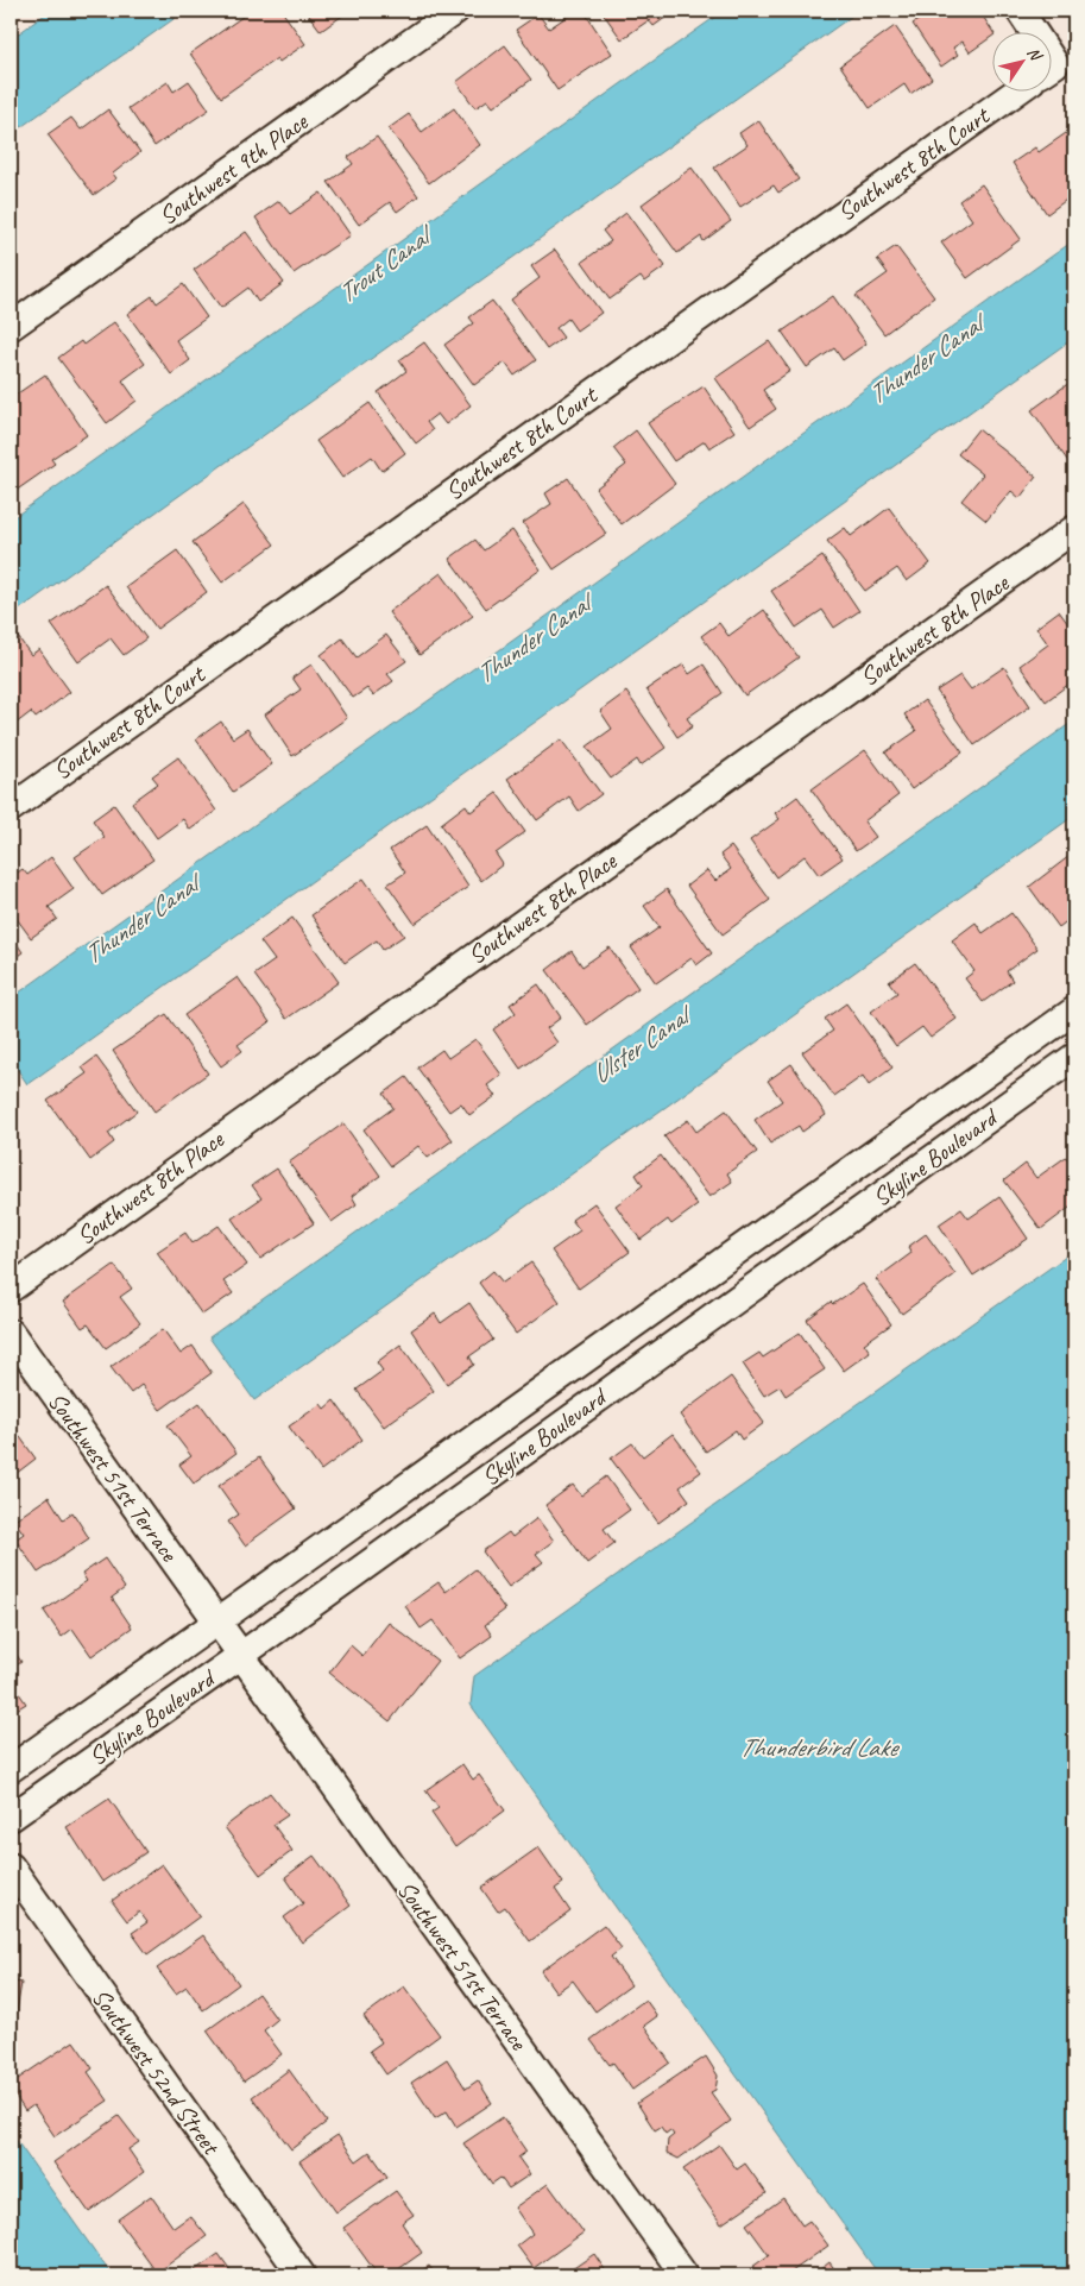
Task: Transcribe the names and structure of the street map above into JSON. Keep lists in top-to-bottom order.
{
  "streets": {
    "street": [
      "Southwest 8th Court",
      "Southwest 9th Place",
      "Southwest 8th Place",
      "Skyline Boulevard",
      "Southwest 51st Terrace",
      "Southwest 52nd Street"
    ]
  },
  "crossings": [
    ["Skyline Boulevard", "Southwest 51st Terrace"]
  ],
  "water": [
    "Trout Canal",
    "Thunder Canal",
    "Ulster Canal",
    "Thunderbird Lake"
  ],
  "north": "top right"
}
